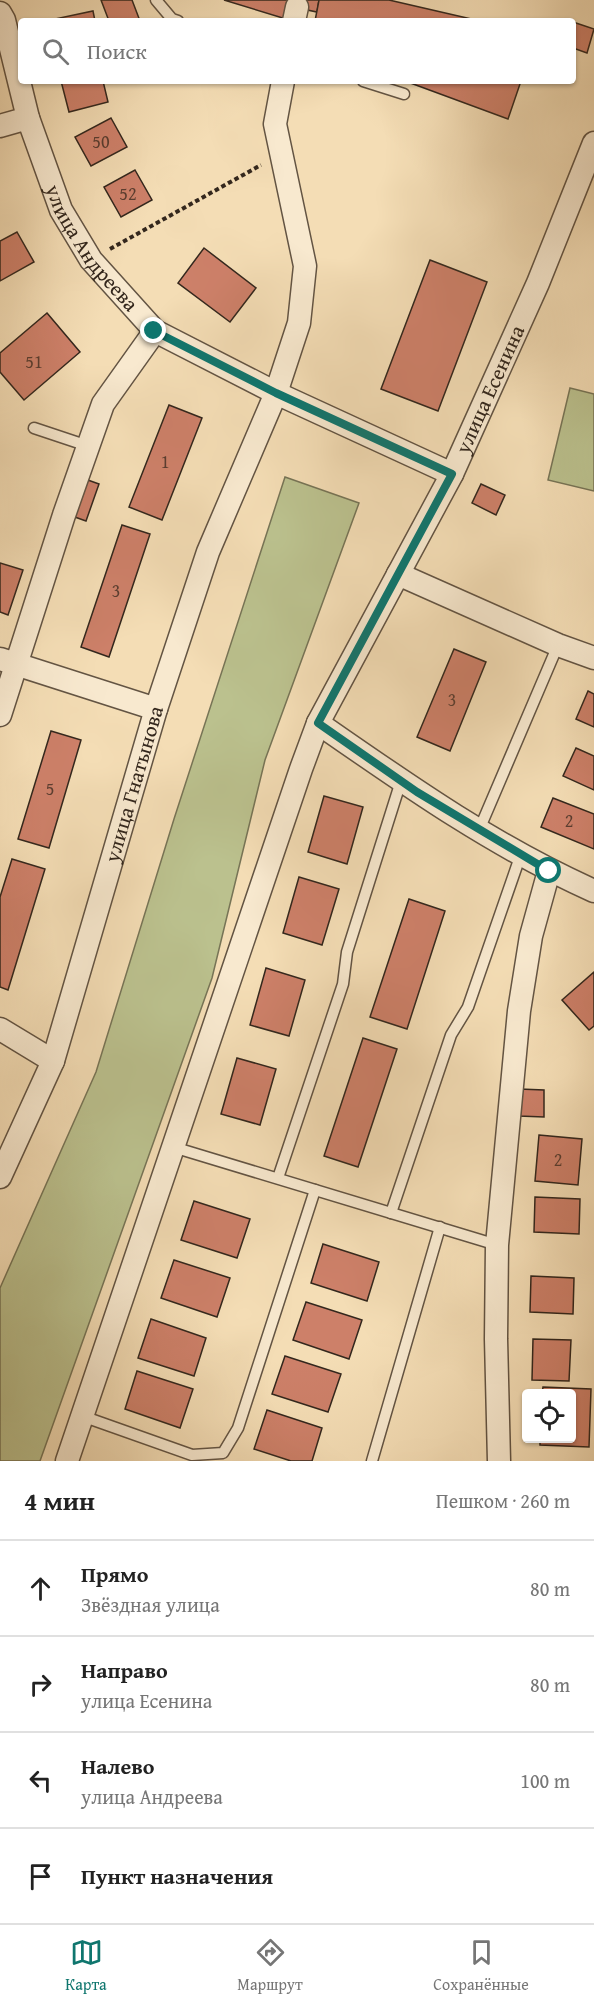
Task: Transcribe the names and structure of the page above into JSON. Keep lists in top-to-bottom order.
{
  "streets": {
    "street": ["улица Андреева", "улица Есенина", "улица Гнатынова"]
  },
  "crossings": [
    ["улица Андреева", "улица Есенина"],
    ["улица Андреева", "улица Гнатынова"]
  ],
  "house_numbers": [
    "50",
    "52",
    "51",
    "1",
    "3",
    "3",
    "5",
    "2",
    "2"
  ],
  "page": {
    "search": "Поиск",
    "heading": ["4 мин", "Пешком · 260 m"],
    "list": [
      ["Прямо", "Звёздная улица", "80 m"],
      ["Направо", "улица Есенина", "80 m"],
      ["Налево", "улица Андреева", "100 m"],
      "Пункт назначения"
    ],
    "nav": ["Карта", "Маршрут", "Сохранённые"]
  }
}
